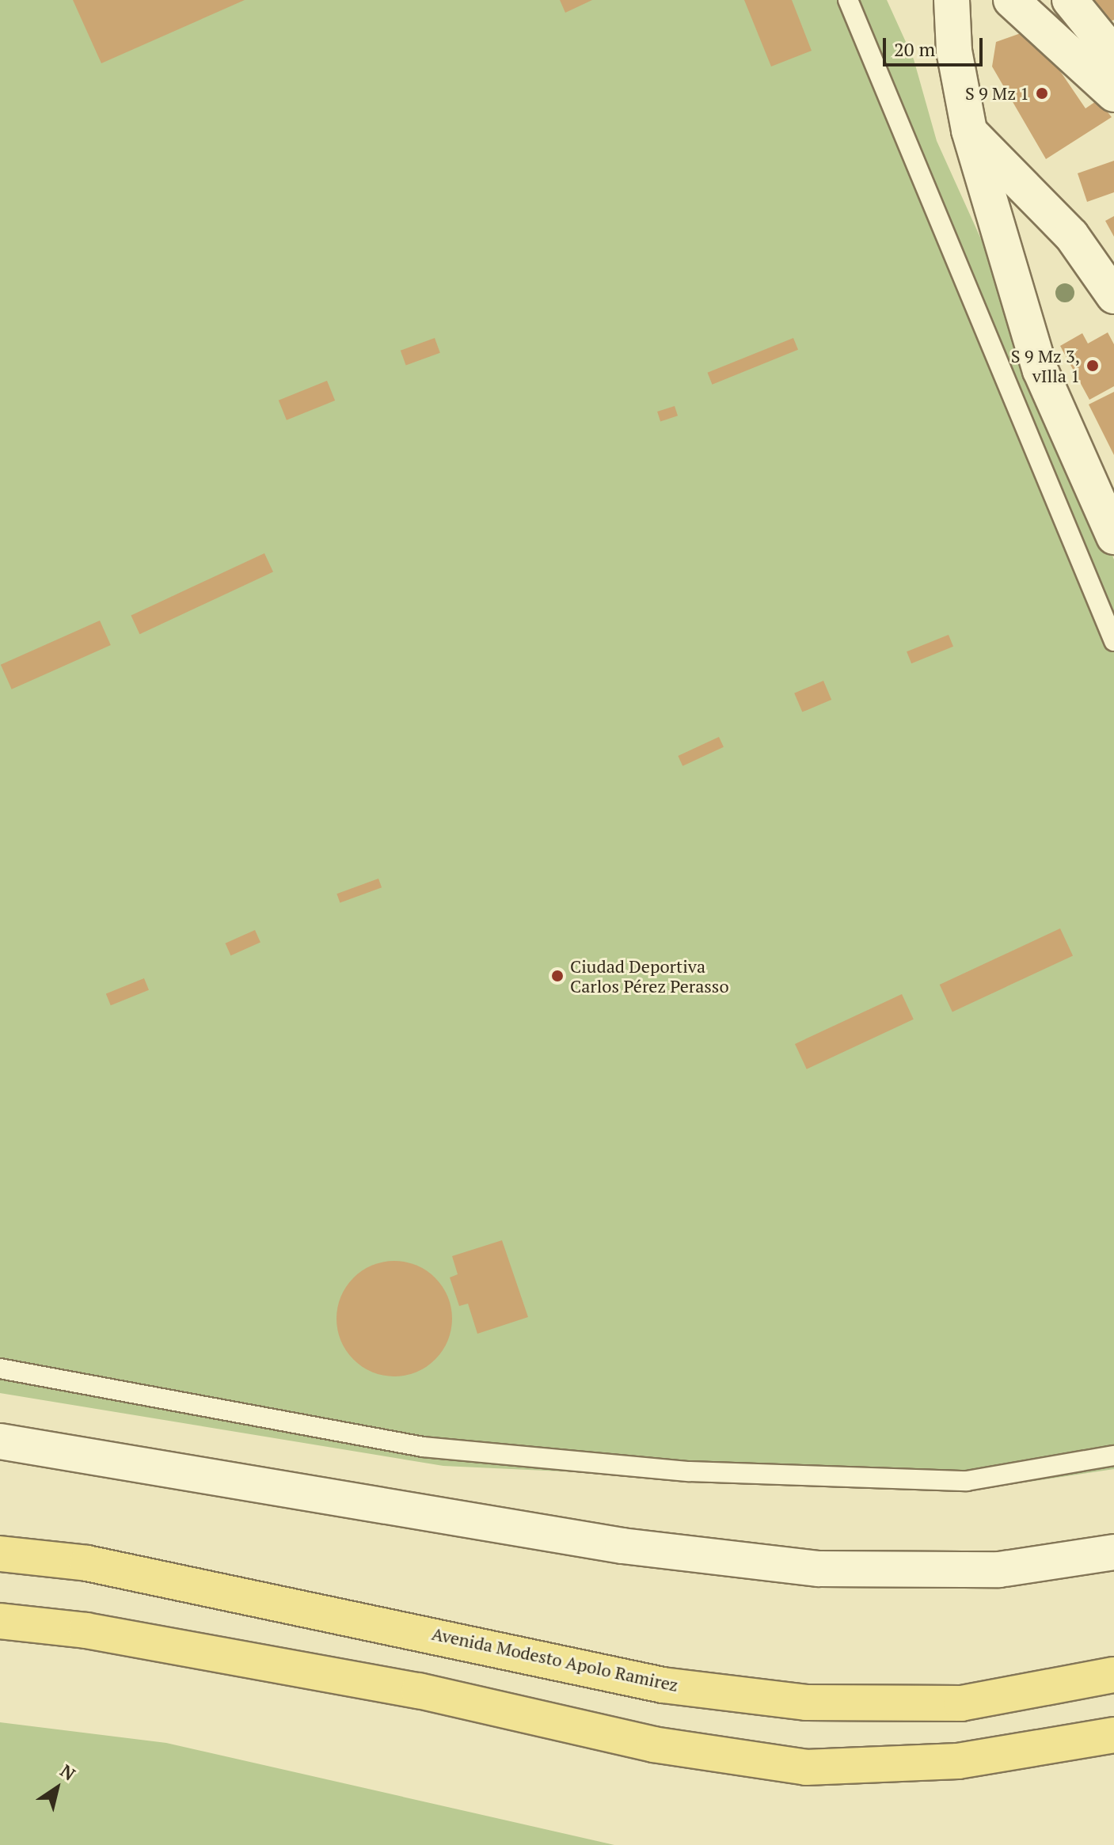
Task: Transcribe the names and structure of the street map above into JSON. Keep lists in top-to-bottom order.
{
  "streets": {
    "main road": ["Avenida Modesto Apolo Ramirez"]
  },
  "places": ["S 9 Mz 1", "S 9 Mz 3, vIlla 1", "Ciudad Deportiva Carlos Pérez Perasso"],
  "scale_bar": "20 m",
  "north": "top right"
}
